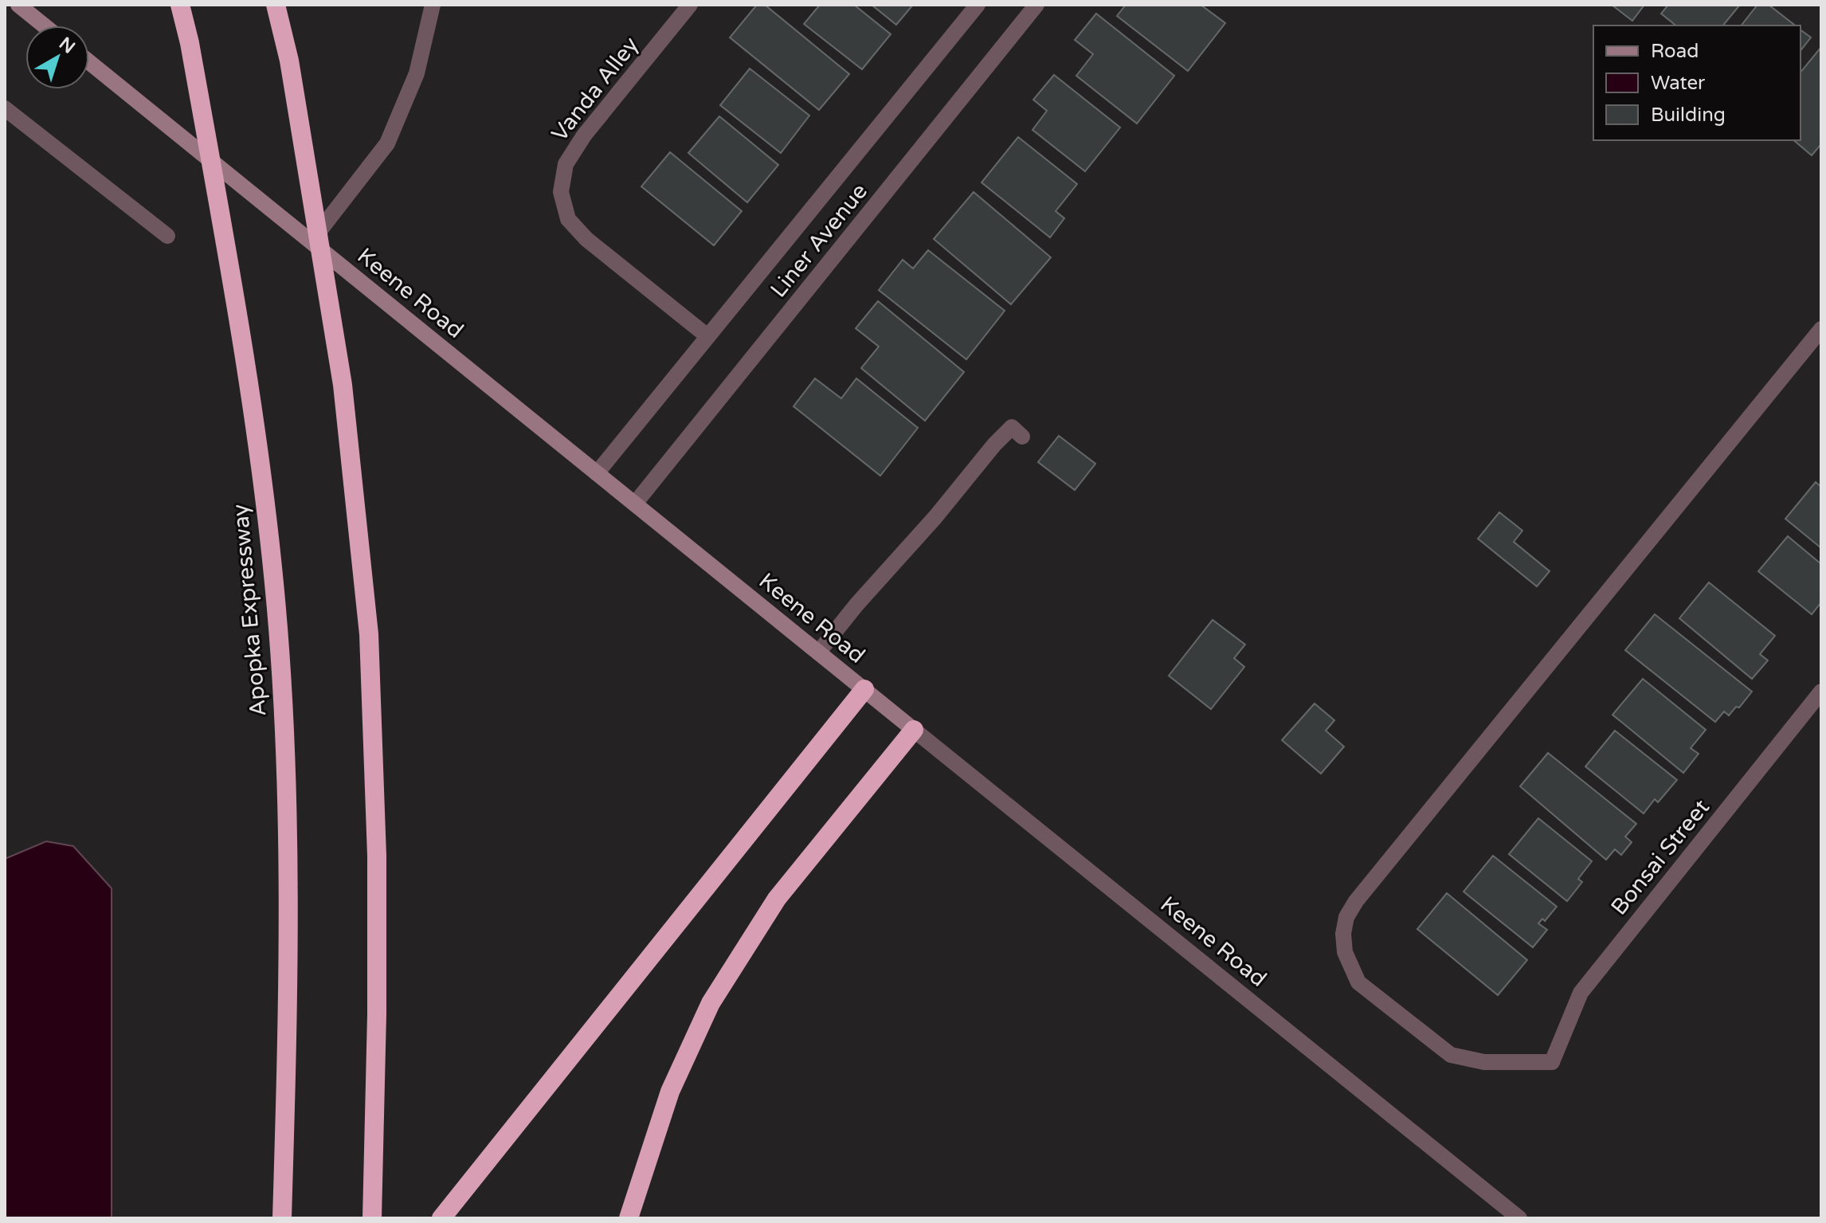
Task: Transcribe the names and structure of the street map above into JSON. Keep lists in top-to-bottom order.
{
  "streets": {
    "highway": ["Apopka Expressway"],
    "main road": ["Keene Road"],
    "street": ["Vanda Alley", "Liner Avenue", "Bonsai Street"]
  },
  "crossings": [
    ["Vanda Alley", "Liner Avenue"],
    ["Liner Avenue", "Keene Road"]
  ],
  "legend": ["Road", "Water", "Building"],
  "north": "top right"
}
